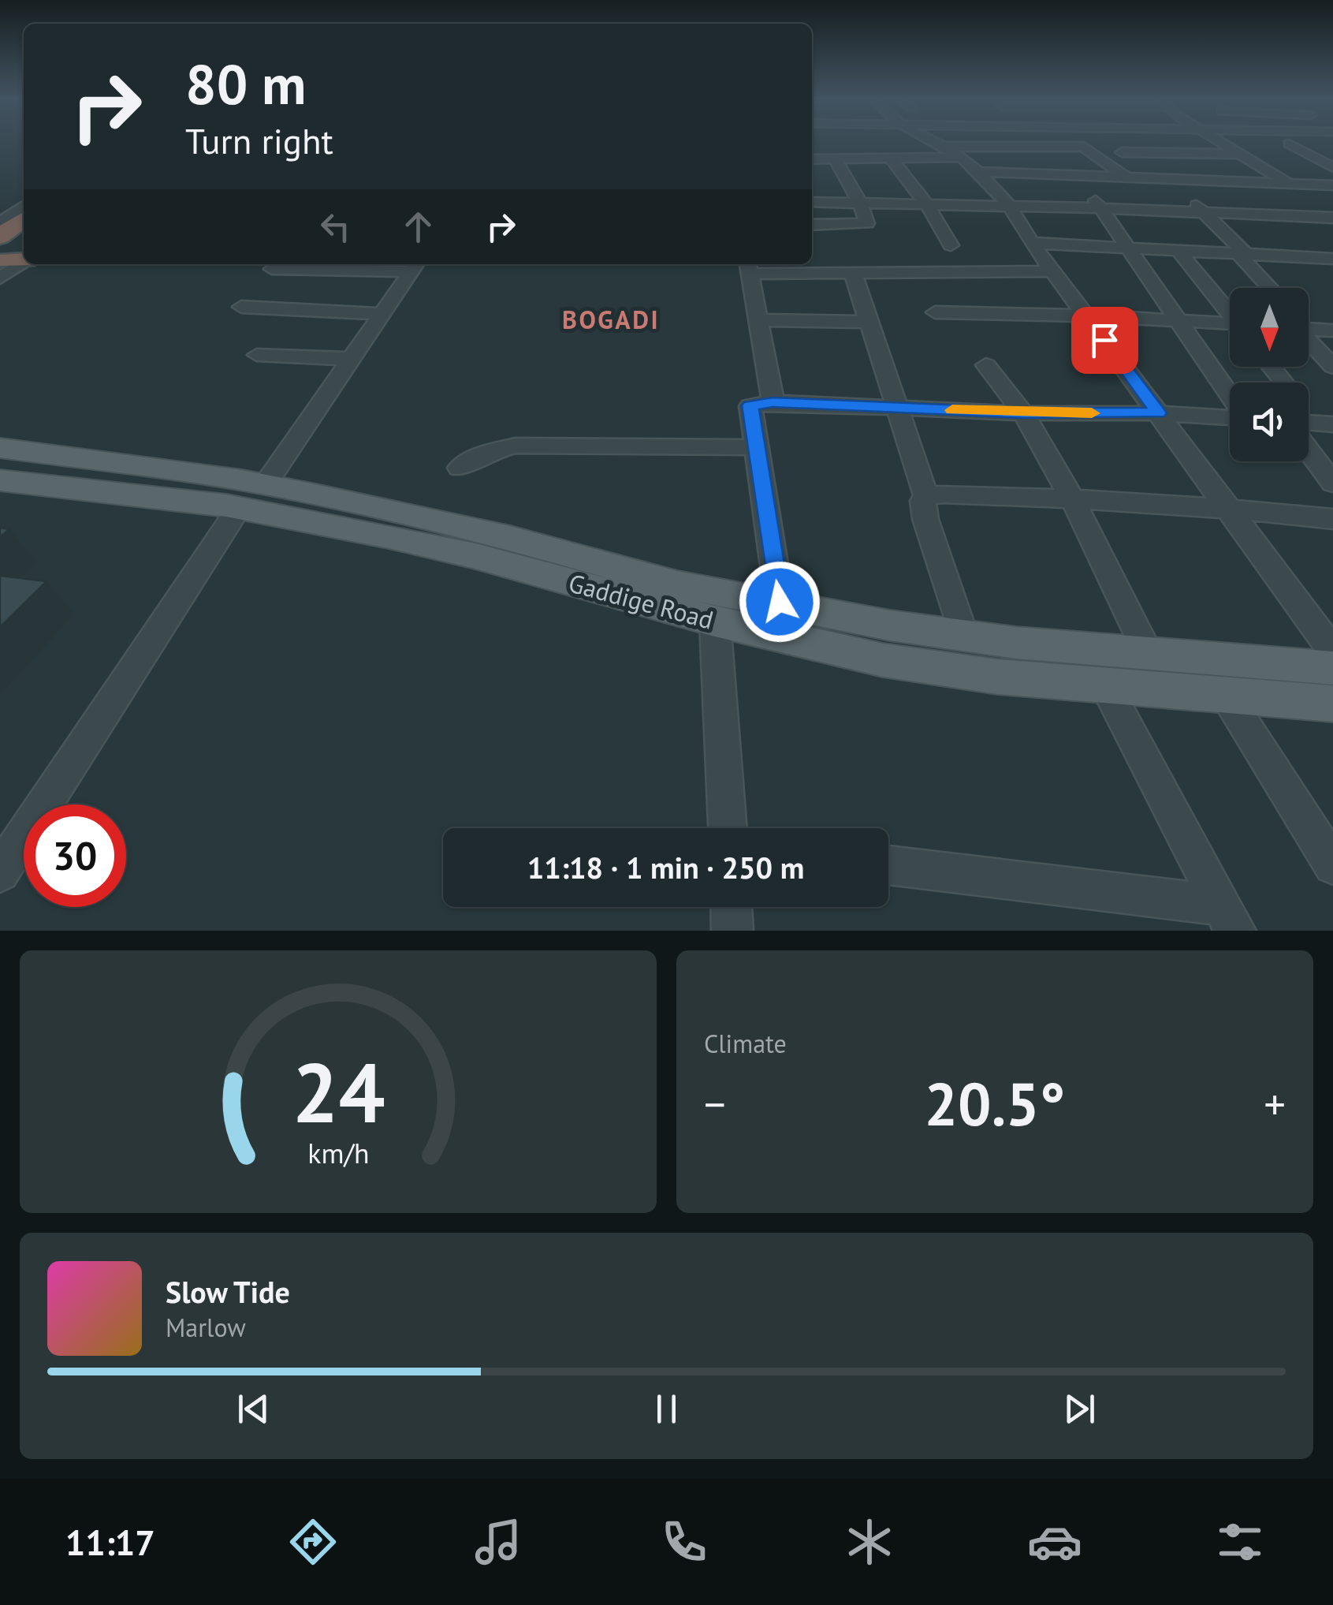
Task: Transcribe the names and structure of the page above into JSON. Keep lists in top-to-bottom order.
{
  "streets": {
    "main road": ["Gaddige Road"]
  },
  "districts": ["BOGADI"],
  "north": "bottom",
  "page": {
    "turn": ["80 m", "Turn right"],
    "limit": "30",
    "trip": "11:18 · 1 min · 250 m",
    "tile": "Climate",
    "heat": ["−", "20.5°", "+"],
    "song": ["Slow Tide", "Marlow"],
    "tabs": "11:17",
    "gauge": ["24", "km/h"]
  }
}
